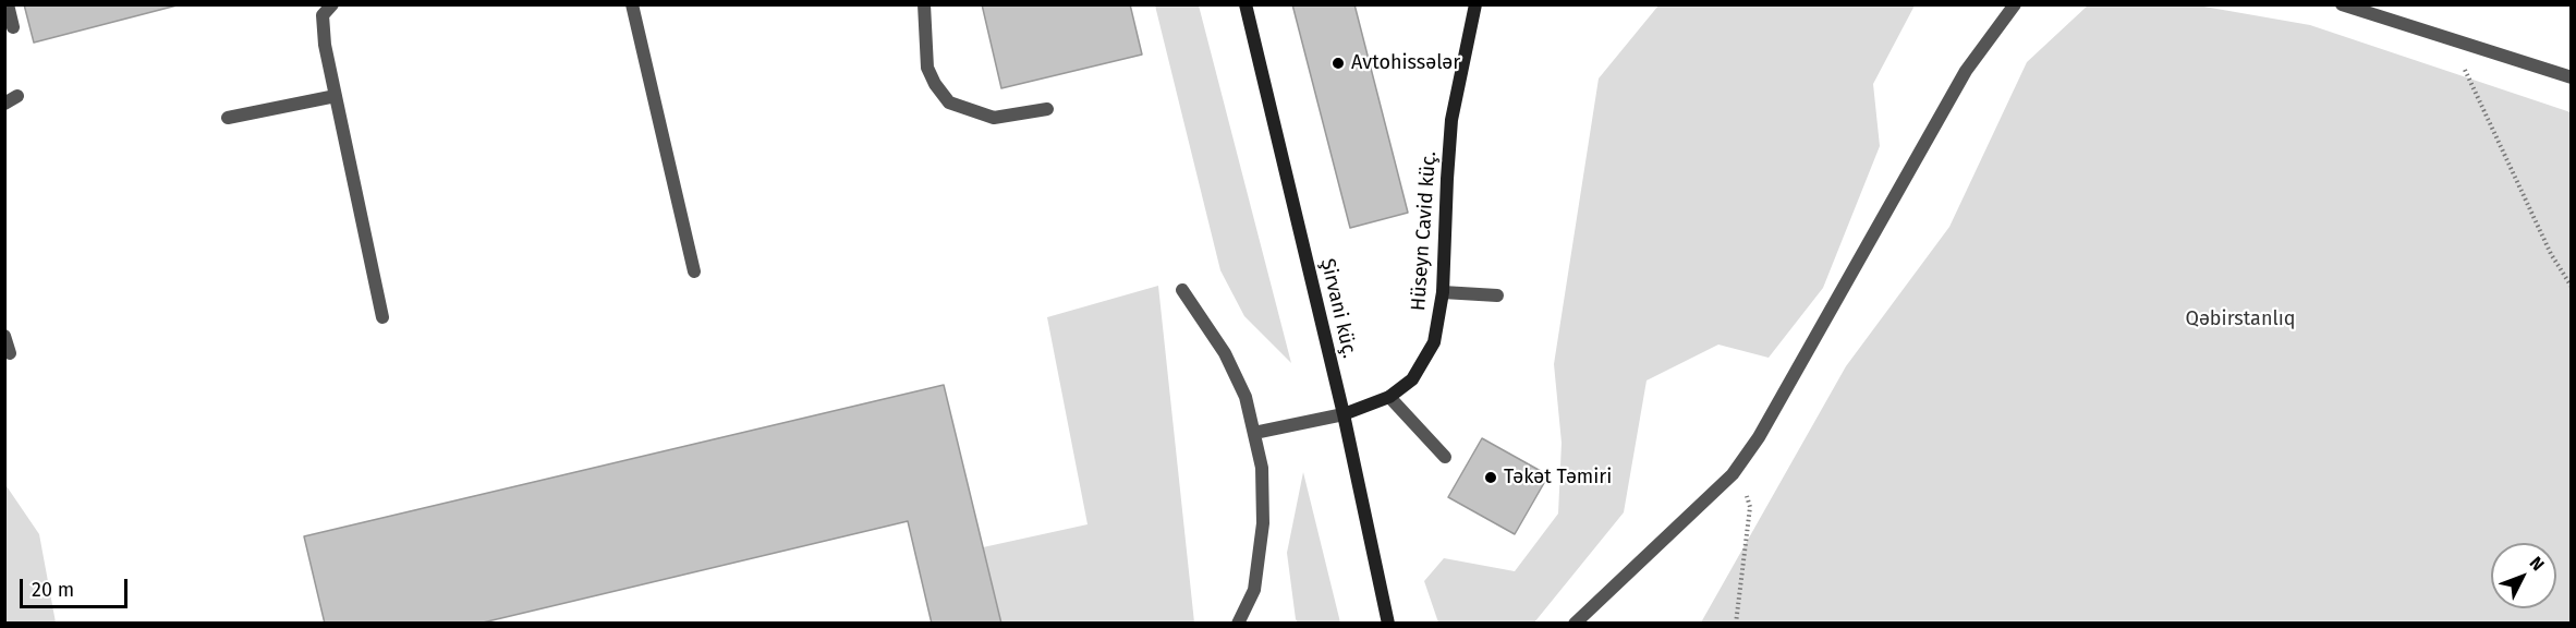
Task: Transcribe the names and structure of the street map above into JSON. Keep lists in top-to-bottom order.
{
  "streets": {
    "main road": ["Hüseyn Cavid küç.", "Şirvani küç."]
  },
  "crossings": [
    ["Hüseyn Cavid küç.", "Şirvani küç."]
  ],
  "parks": ["Qəbirstanlıq"],
  "places": ["Avtohissələr", "Təkət Təmiri"],
  "scale_bar": "20 m",
  "north": "top right"
}
